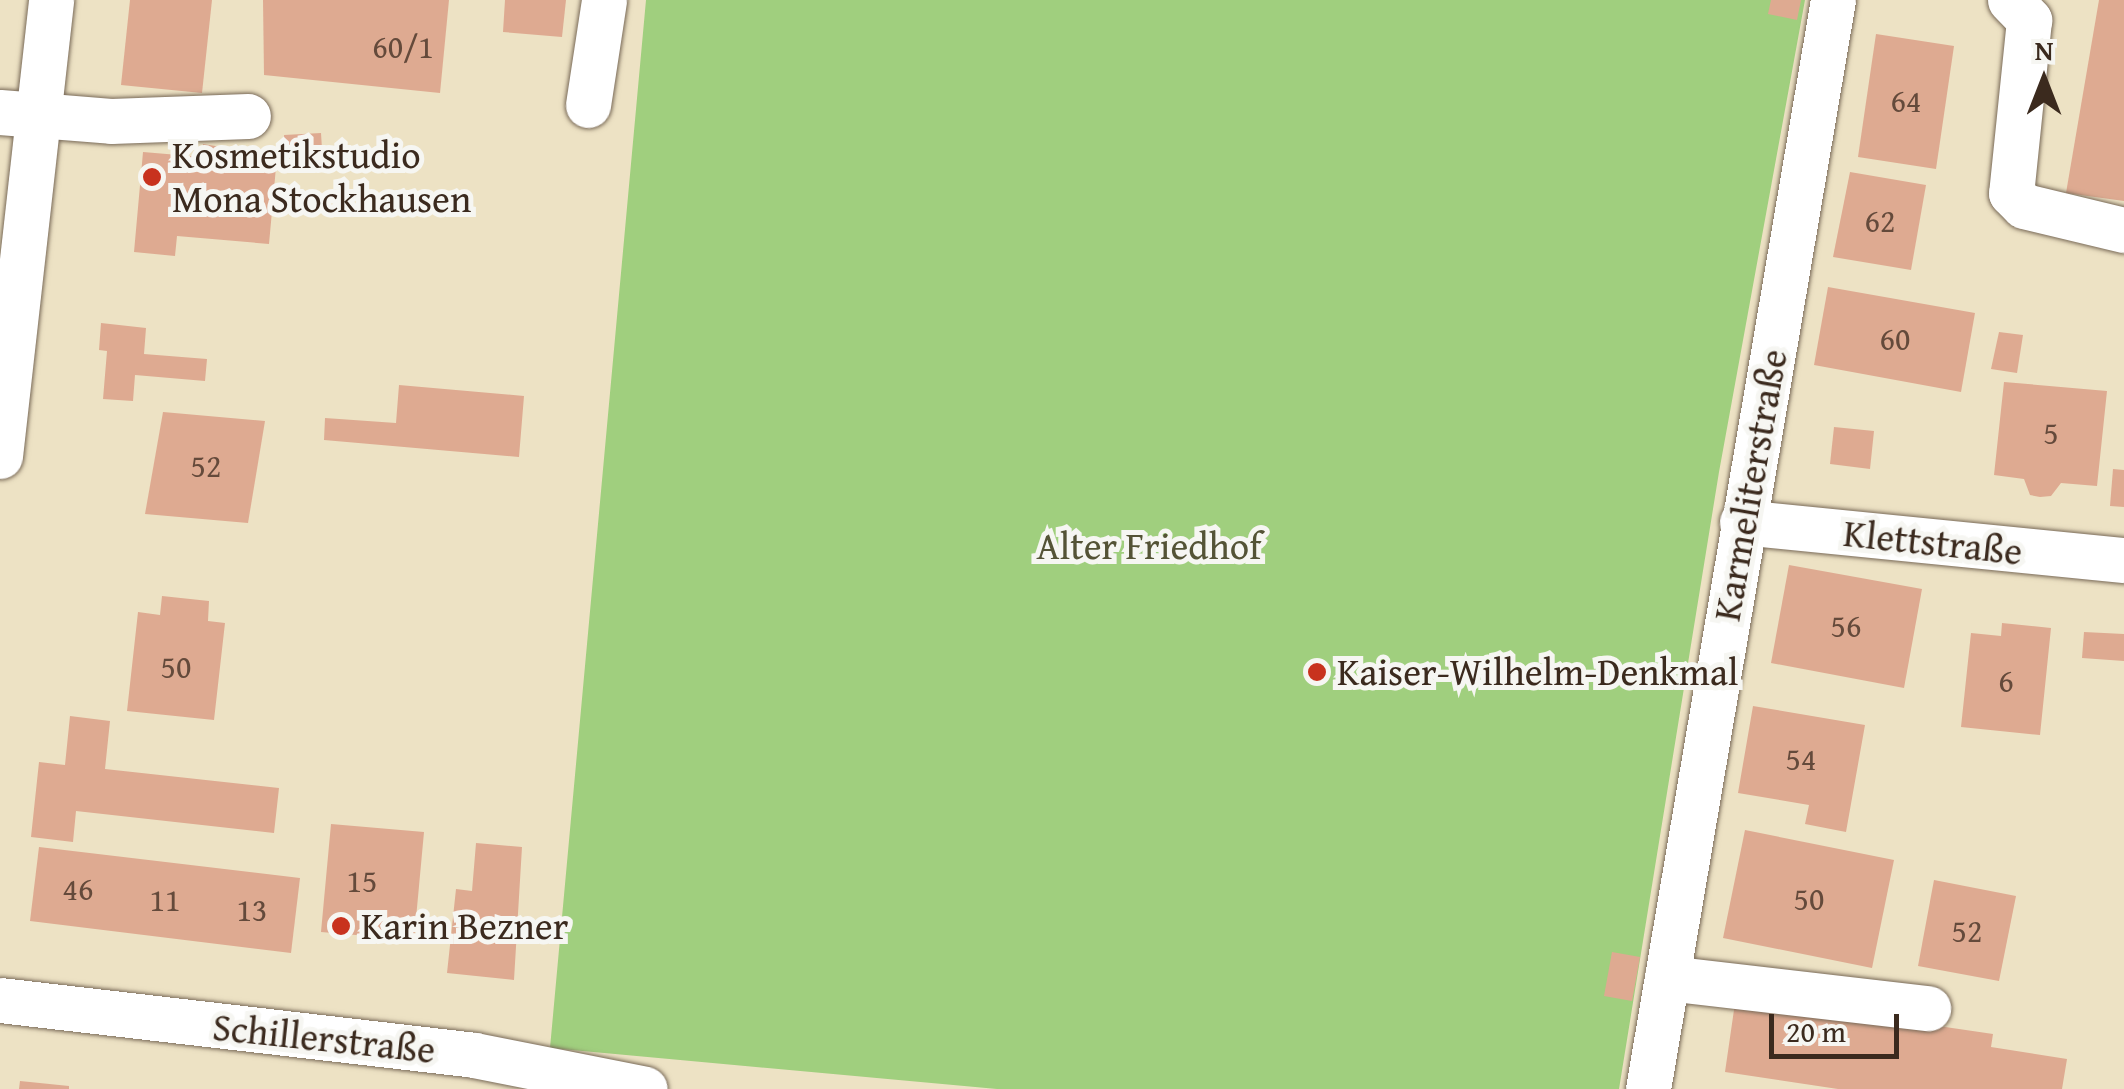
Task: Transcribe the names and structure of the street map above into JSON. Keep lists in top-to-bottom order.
{
  "streets": {
    "street": ["Karmeliterstraße", "Klettstraße", "Schillerstraße"]
  },
  "crossings": [
    ["Karmeliterstraße", "Klettstraße"]
  ],
  "parks": ["Alter Friedhof"],
  "places": ["Kosmetikstudio Mona Stockhausen", "Kaiser-Wilhelm-Denkmal", "Karin Bezner"],
  "house_numbers": [
    "60/1",
    "64",
    "62",
    "60",
    "5",
    "52",
    "56",
    "50",
    "6",
    "54",
    "15",
    "46",
    "50",
    "11",
    "13",
    "52"
  ],
  "scale_bar": "20 m",
  "north": "top"
}
